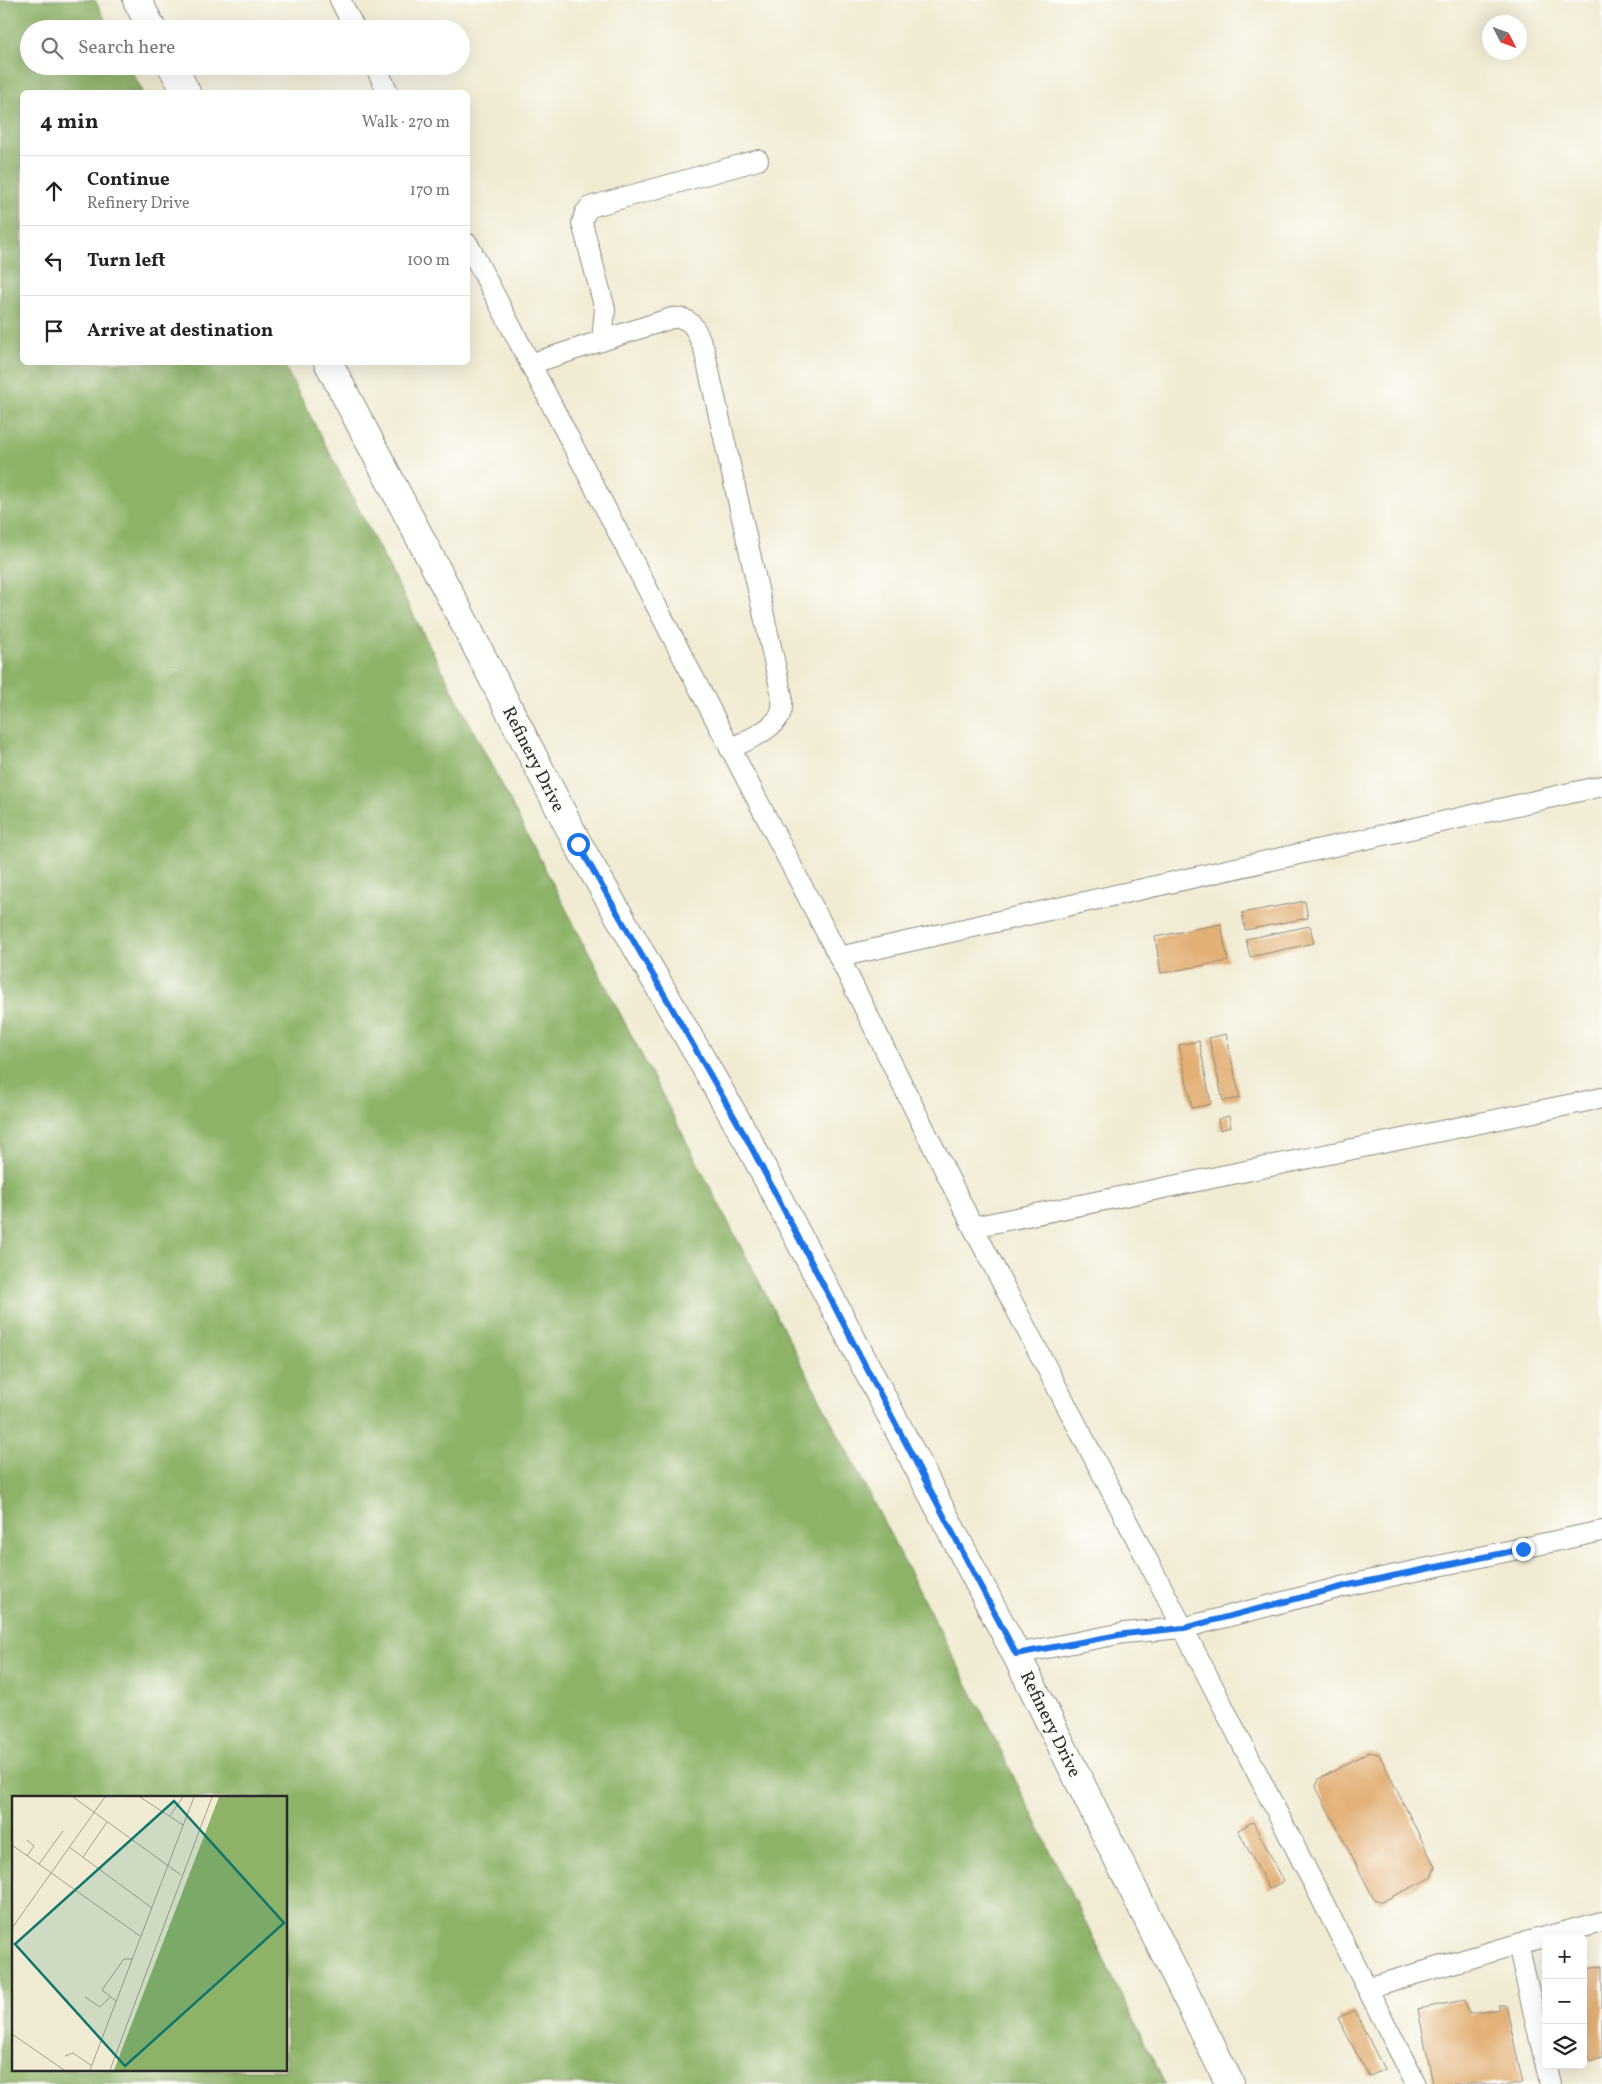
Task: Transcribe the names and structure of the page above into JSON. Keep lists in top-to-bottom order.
{
  "streets": {
    "street": ["Refinery Drive"]
  },
  "north": "bottom right",
  "page": {
    "search": "Search here",
    "heading": ["4 min", "Walk · 270 m"],
    "list": [
      ["Continue", "Refinery Drive", "170 m"],
      ["Turn left", "100 m"],
      "Arrive at destination"
    ],
    "map_buttons": ["+", "−"]
  }
}
